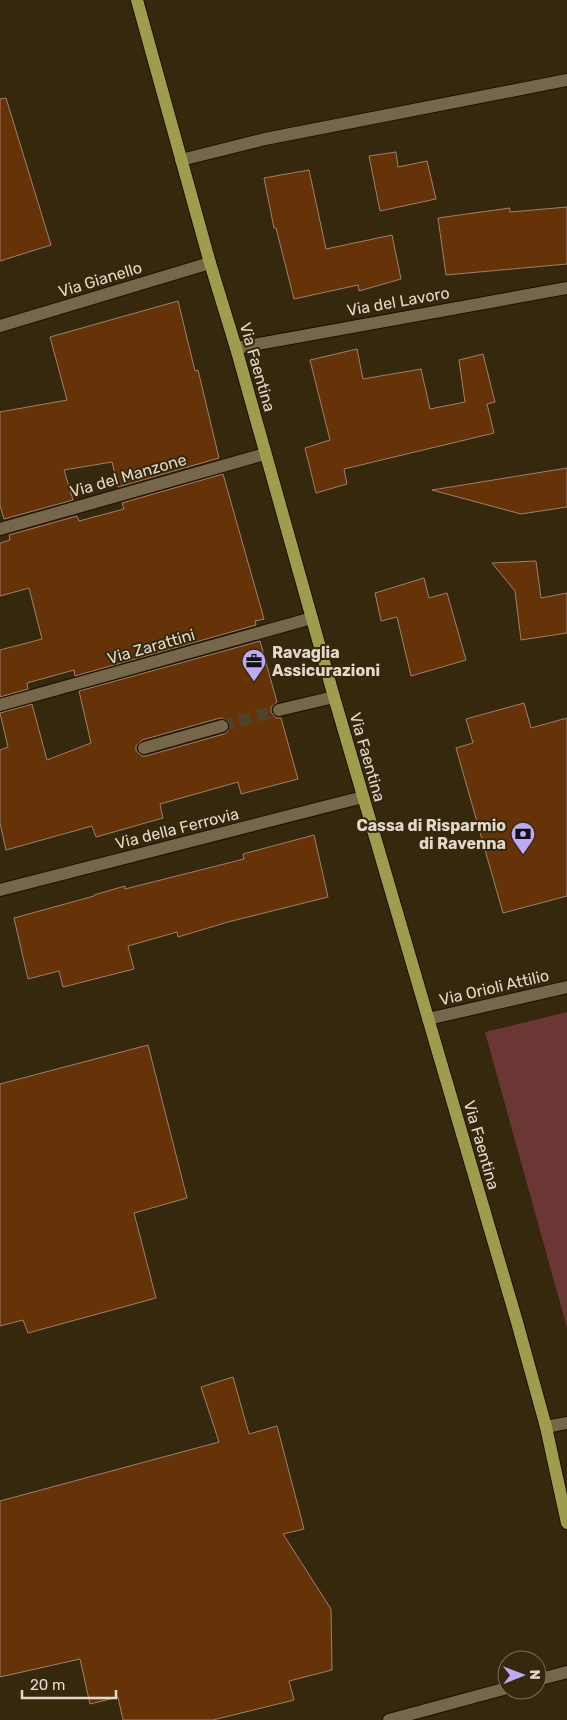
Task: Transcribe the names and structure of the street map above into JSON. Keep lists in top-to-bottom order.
{
  "streets": {
    "main road": ["Via Faentina"],
    "street": [
      "Via Gianello",
      "Via del Lavoro",
      "Via del Manzone",
      "Via Zarattini",
      "Via della Ferrovia",
      "Via Orioli Attilio"
    ]
  },
  "crossings": [
    ["Via Gianello", "Via Faentina"],
    ["Via del Lavoro", "Via Faentina"],
    ["Via Faentina", "Via del Manzone"],
    ["Via Faentina", "Via Zarattini"],
    ["Via Faentina", "Via della Ferrovia"],
    ["Via Faentina", "Via Orioli Attilio"]
  ],
  "places": {
    "office": ["Ravaglia Assicurazioni"],
    "bank": ["Cassa di Risparmio di Ravenna"]
  },
  "scale_bar": "20 m",
  "north": "right"
}
